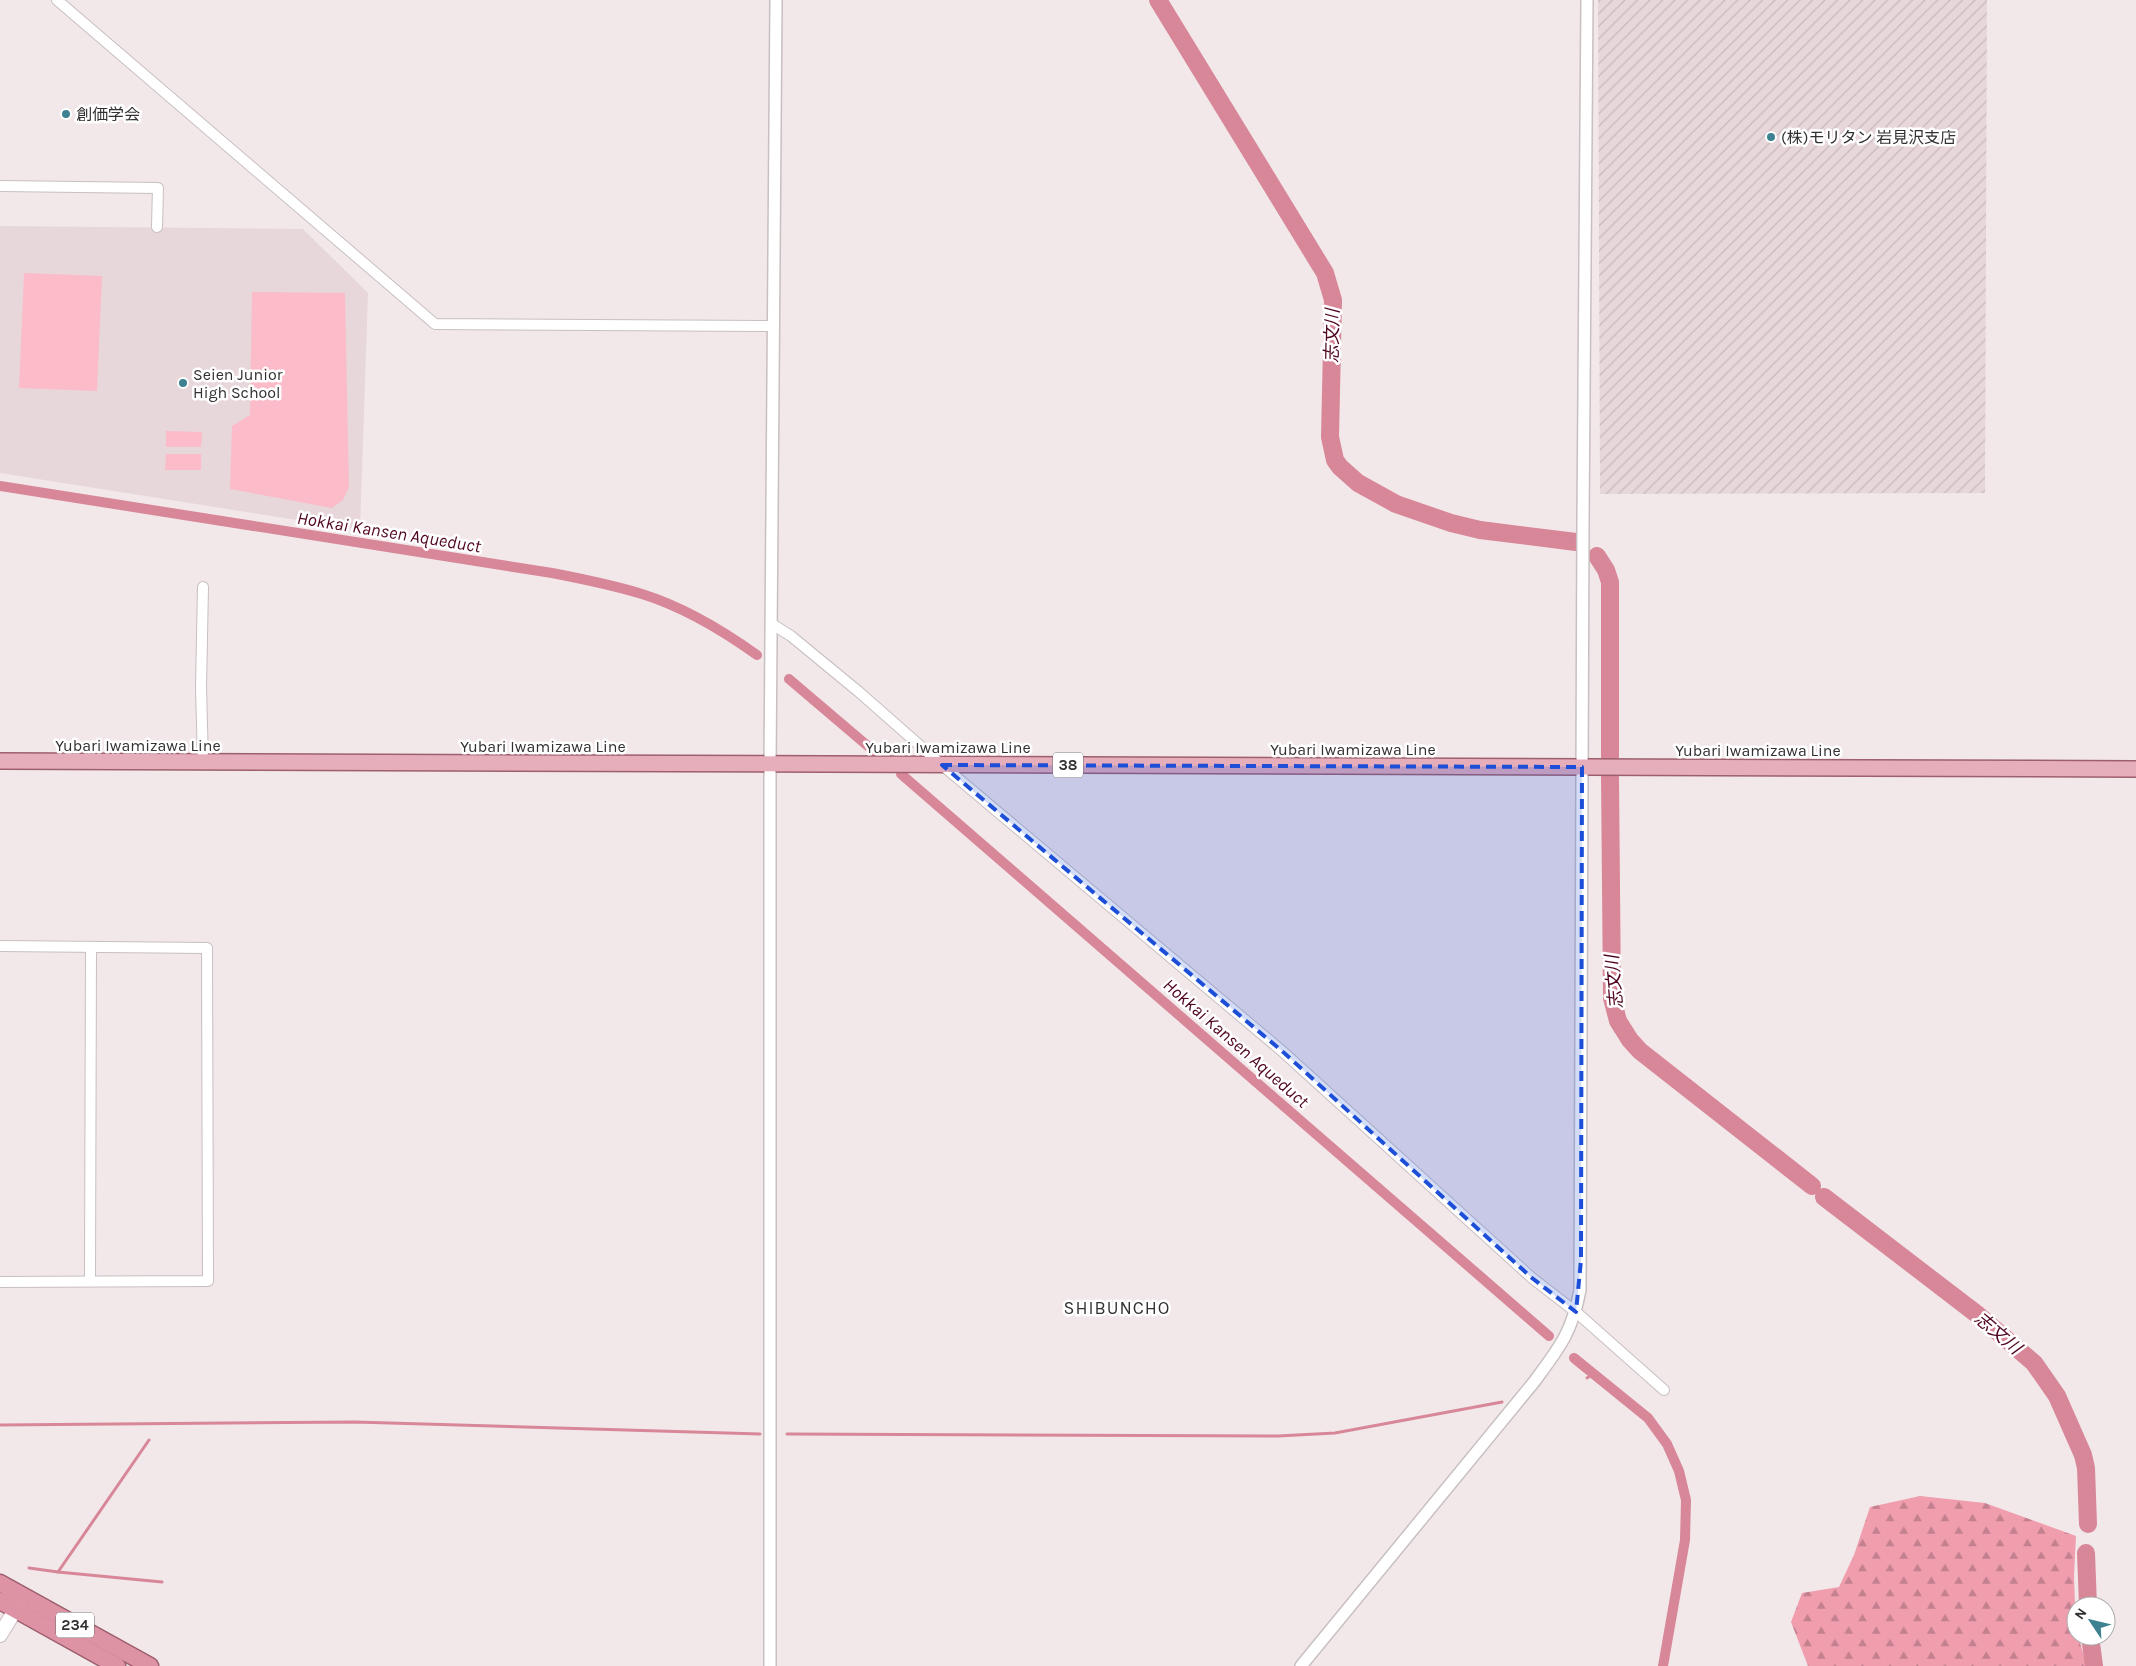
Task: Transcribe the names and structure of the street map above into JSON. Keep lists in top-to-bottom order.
{
  "streets": {
    "highway": ["234"],
    "main road": ["Yubari Iwamizawa Line", "38"]
  },
  "districts": ["SHIBUNCHO"],
  "water": ["志文川", "Hokkai Kansen Aqueduct"],
  "places": ["創価学会", "(株)モリタン 岩見沢支店", "Seien Junior High School"],
  "north": "top left"
}
